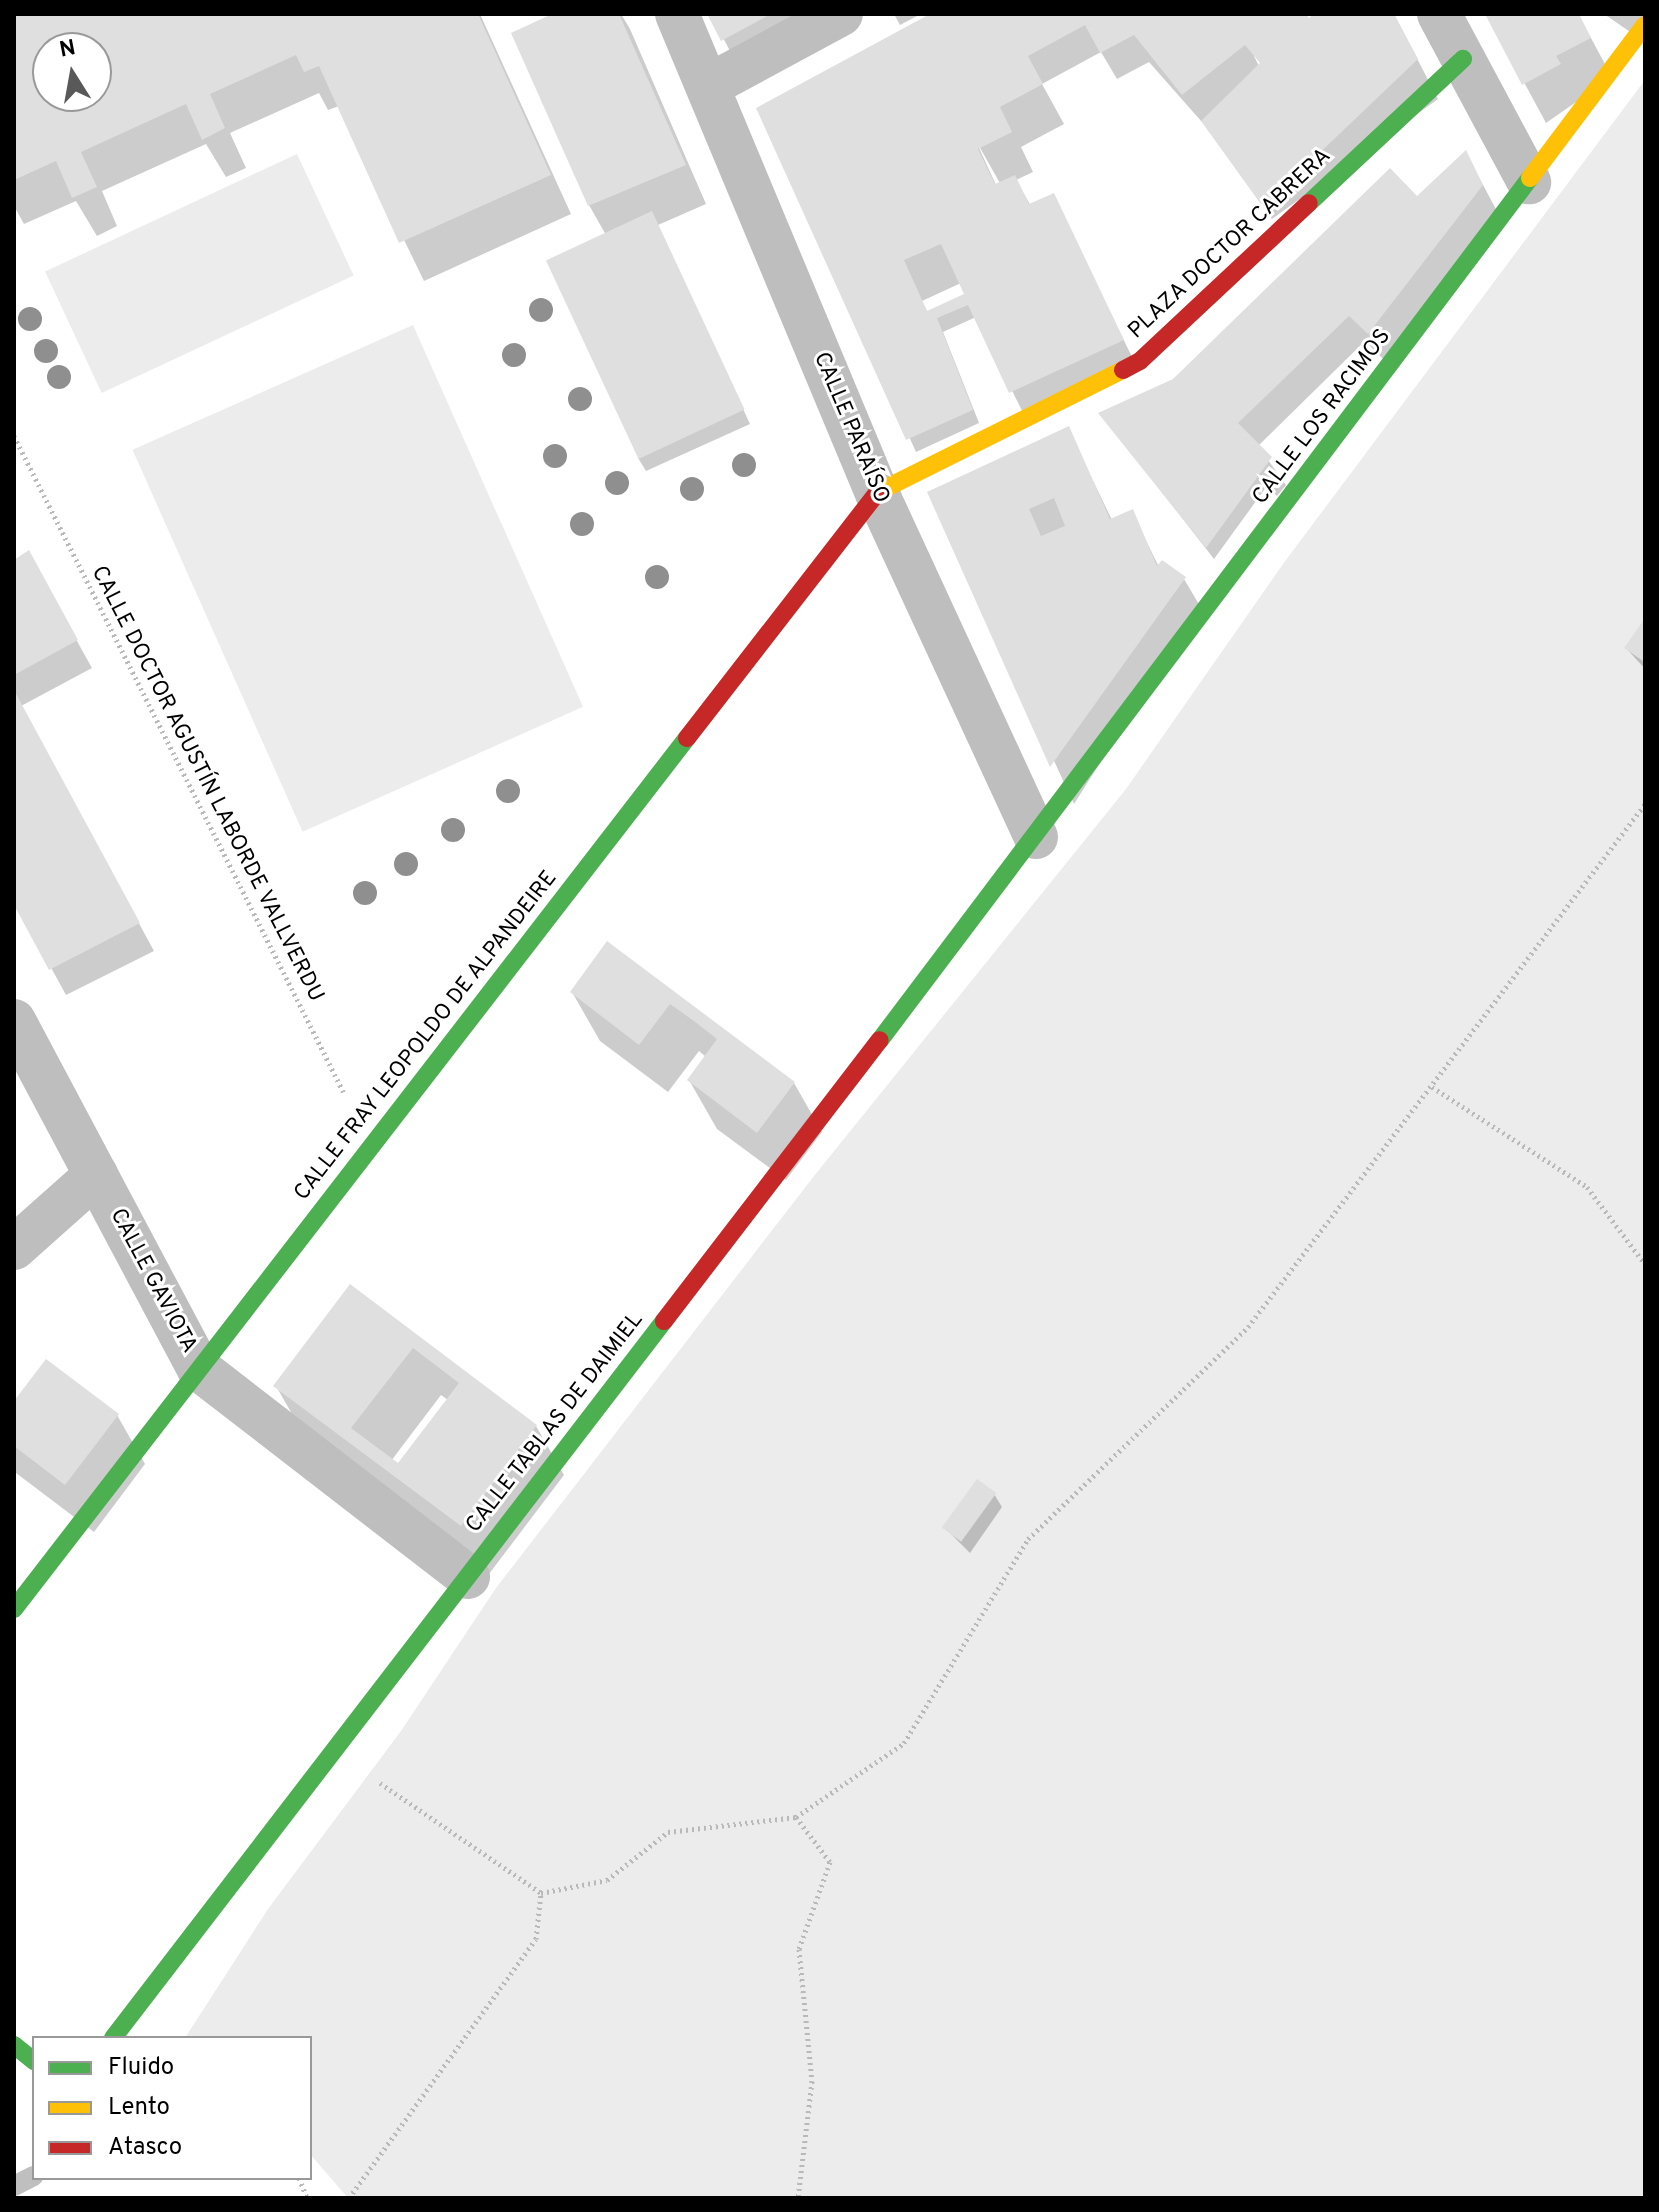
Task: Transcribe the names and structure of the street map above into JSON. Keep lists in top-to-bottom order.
{
  "streets": {
    "street": [
      "PLAZA DOCTOR CABRERA",
      "CALLE LOS RACIMOS",
      "CALLE PARAÍSO",
      "CALLE FRAY LEOPOLDO DE ALPANDEIRE",
      "CALLE GAVIOTA",
      "CALLE TABLAS DE DAIMIEL"
    ],
    "path": ["CALLE DOCTOR AGUSTÍN LABORDE VALLVERDU"]
  },
  "crossings": [
    ["PLAZA DOCTOR CABRERA", "CALLE PARAÍSO"],
    ["PLAZA DOCTOR CABRERA", "CALLE FRAY LEOPOLDO DE ALPANDEIRE"],
    ["CALLE LOS RACIMOS", "CALLE PARAÍSO"],
    ["CALLE LOS RACIMOS", "CALLE TABLAS DE DAIMIEL"],
    ["CALLE PARAÍSO", "CALLE FRAY LEOPOLDO DE ALPANDEIRE"],
    ["CALLE PARAÍSO", "CALLE TABLAS DE DAIMIEL"],
    ["CALLE DOCTOR AGUSTÍN LABORDE VALLVERDU", "CALLE FRAY LEOPOLDO DE ALPANDEIRE"],
    ["CALLE FRAY LEOPOLDO DE ALPANDEIRE", "CALLE GAVIOTA"],
    ["CALLE GAVIOTA", "CALLE TABLAS DE DAIMIEL"]
  ],
  "legend": ["Fluido", "Lento", "Atasco"],
  "north": "top"
}
